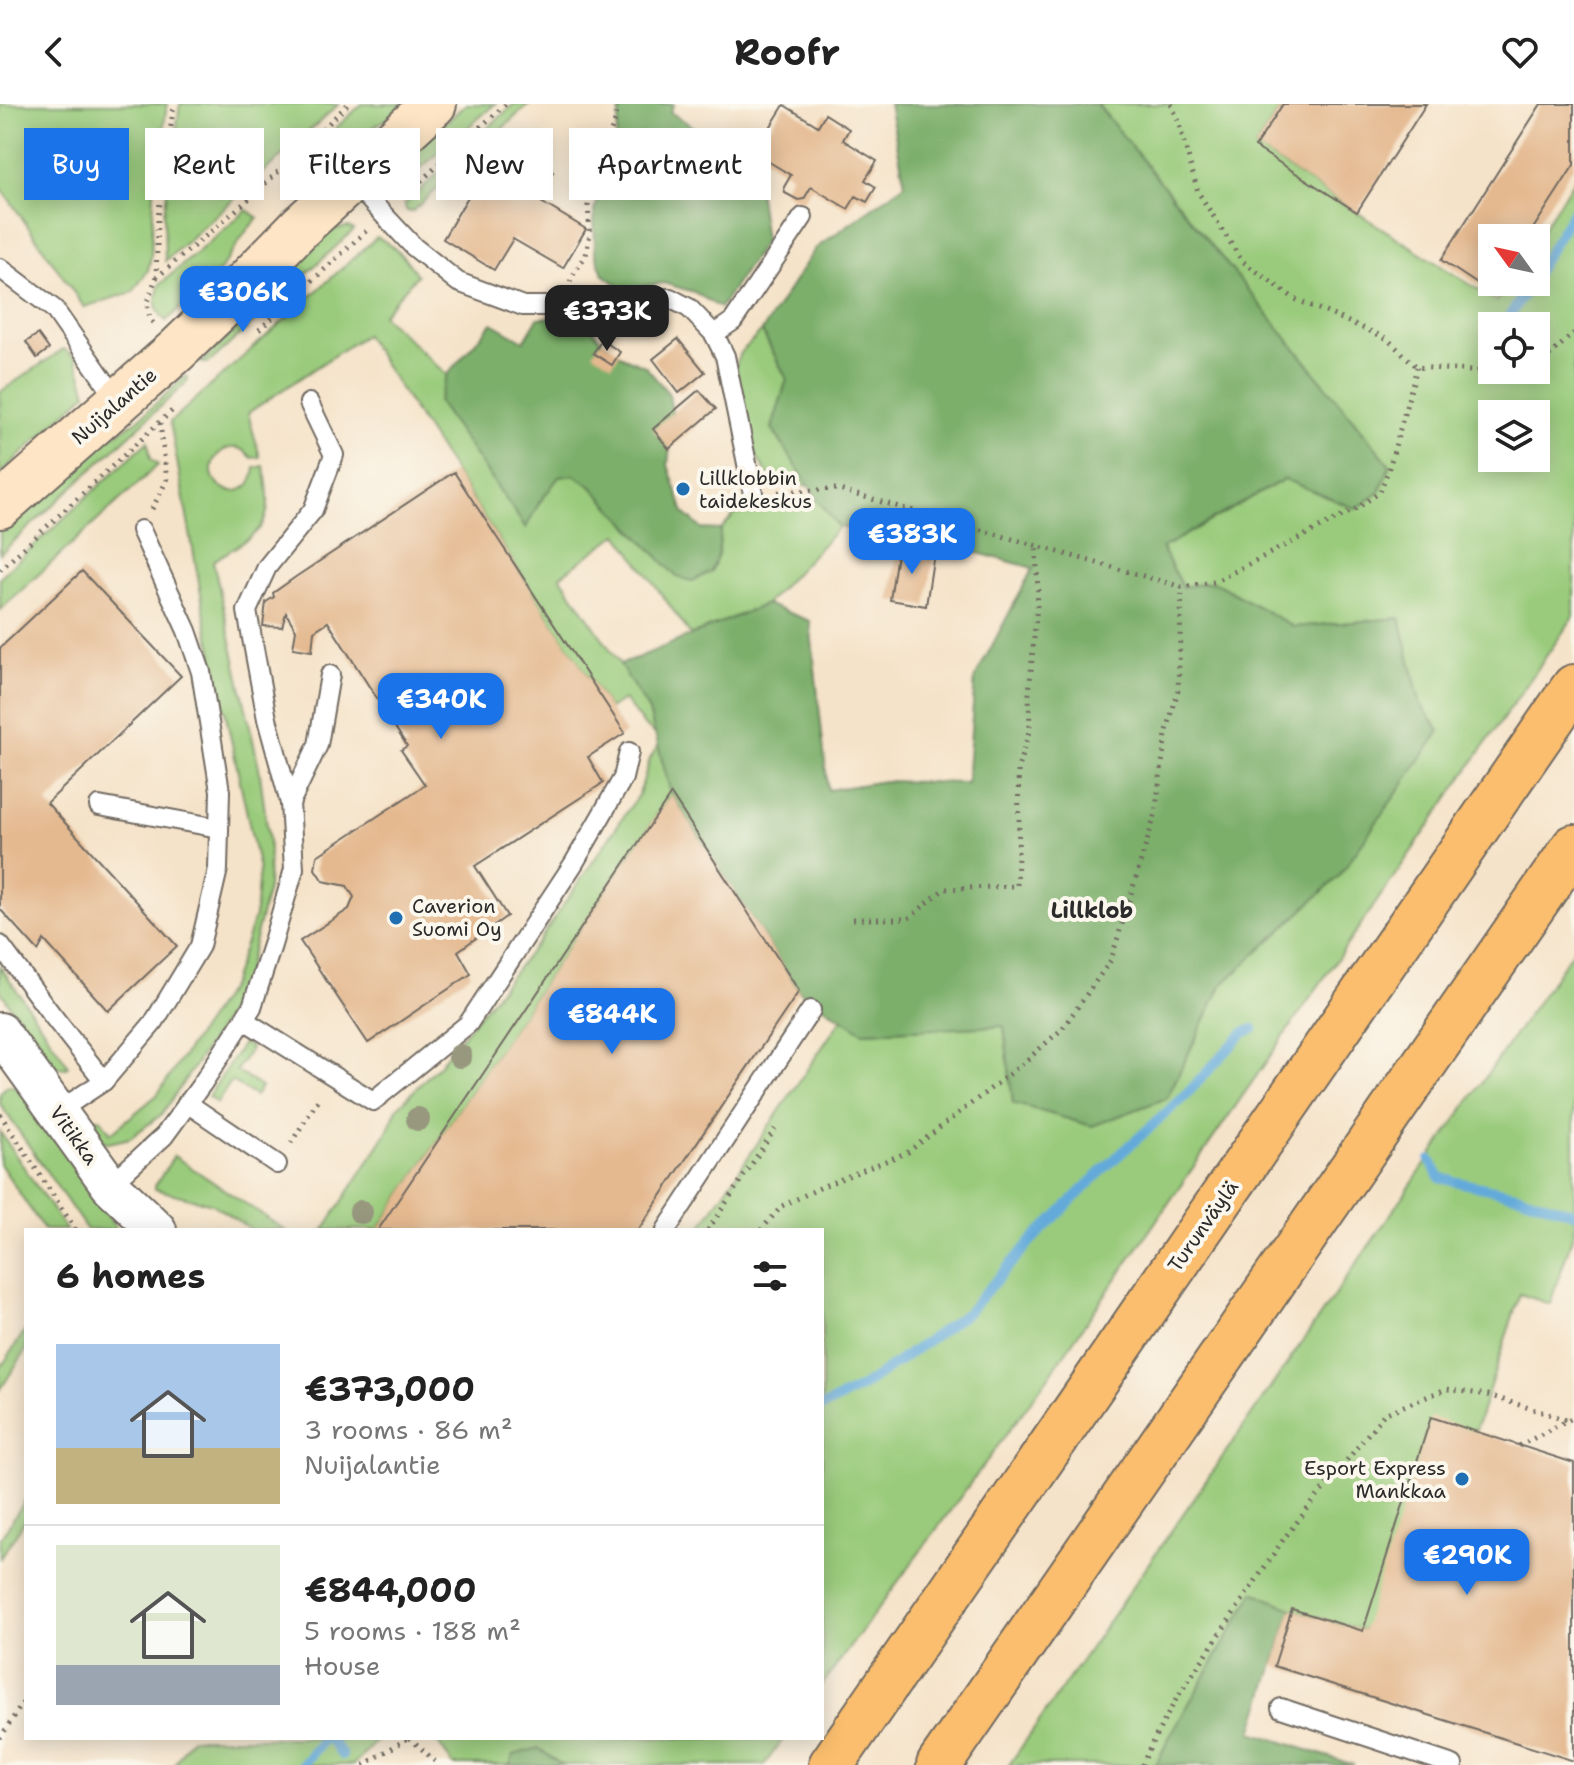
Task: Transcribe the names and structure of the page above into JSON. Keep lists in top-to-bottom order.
{
  "streets": {
    "highway": ["Turunväylä"],
    "main road": ["Nuijalantie"],
    "street": ["Vitikka"]
  },
  "districts": ["Lillklob"],
  "places": ["Lillklobbin taidekeskus", "Caverion Suomi Oy", "Esport Express Mankkaa"],
  "north": "top left",
  "page": {
    "header": "Roofr",
    "chip": [
      "Buy",
      "Rent",
      "Filters",
      "New",
      "Apartment"
    ],
    "price": [
      "€306K",
      "€373K",
      "€383K",
      "€340K",
      "€844K",
      "€290K"
    ],
    "heading": "6 homes",
    "list": [
      {
        "name": "€373,000",
        "note": "3 rooms · 86 m² · Nuijalantie"
      },
      {
        "name": "€844,000",
        "note": "5 rooms · 188 m² · House"
      }
    ]
  }
}
